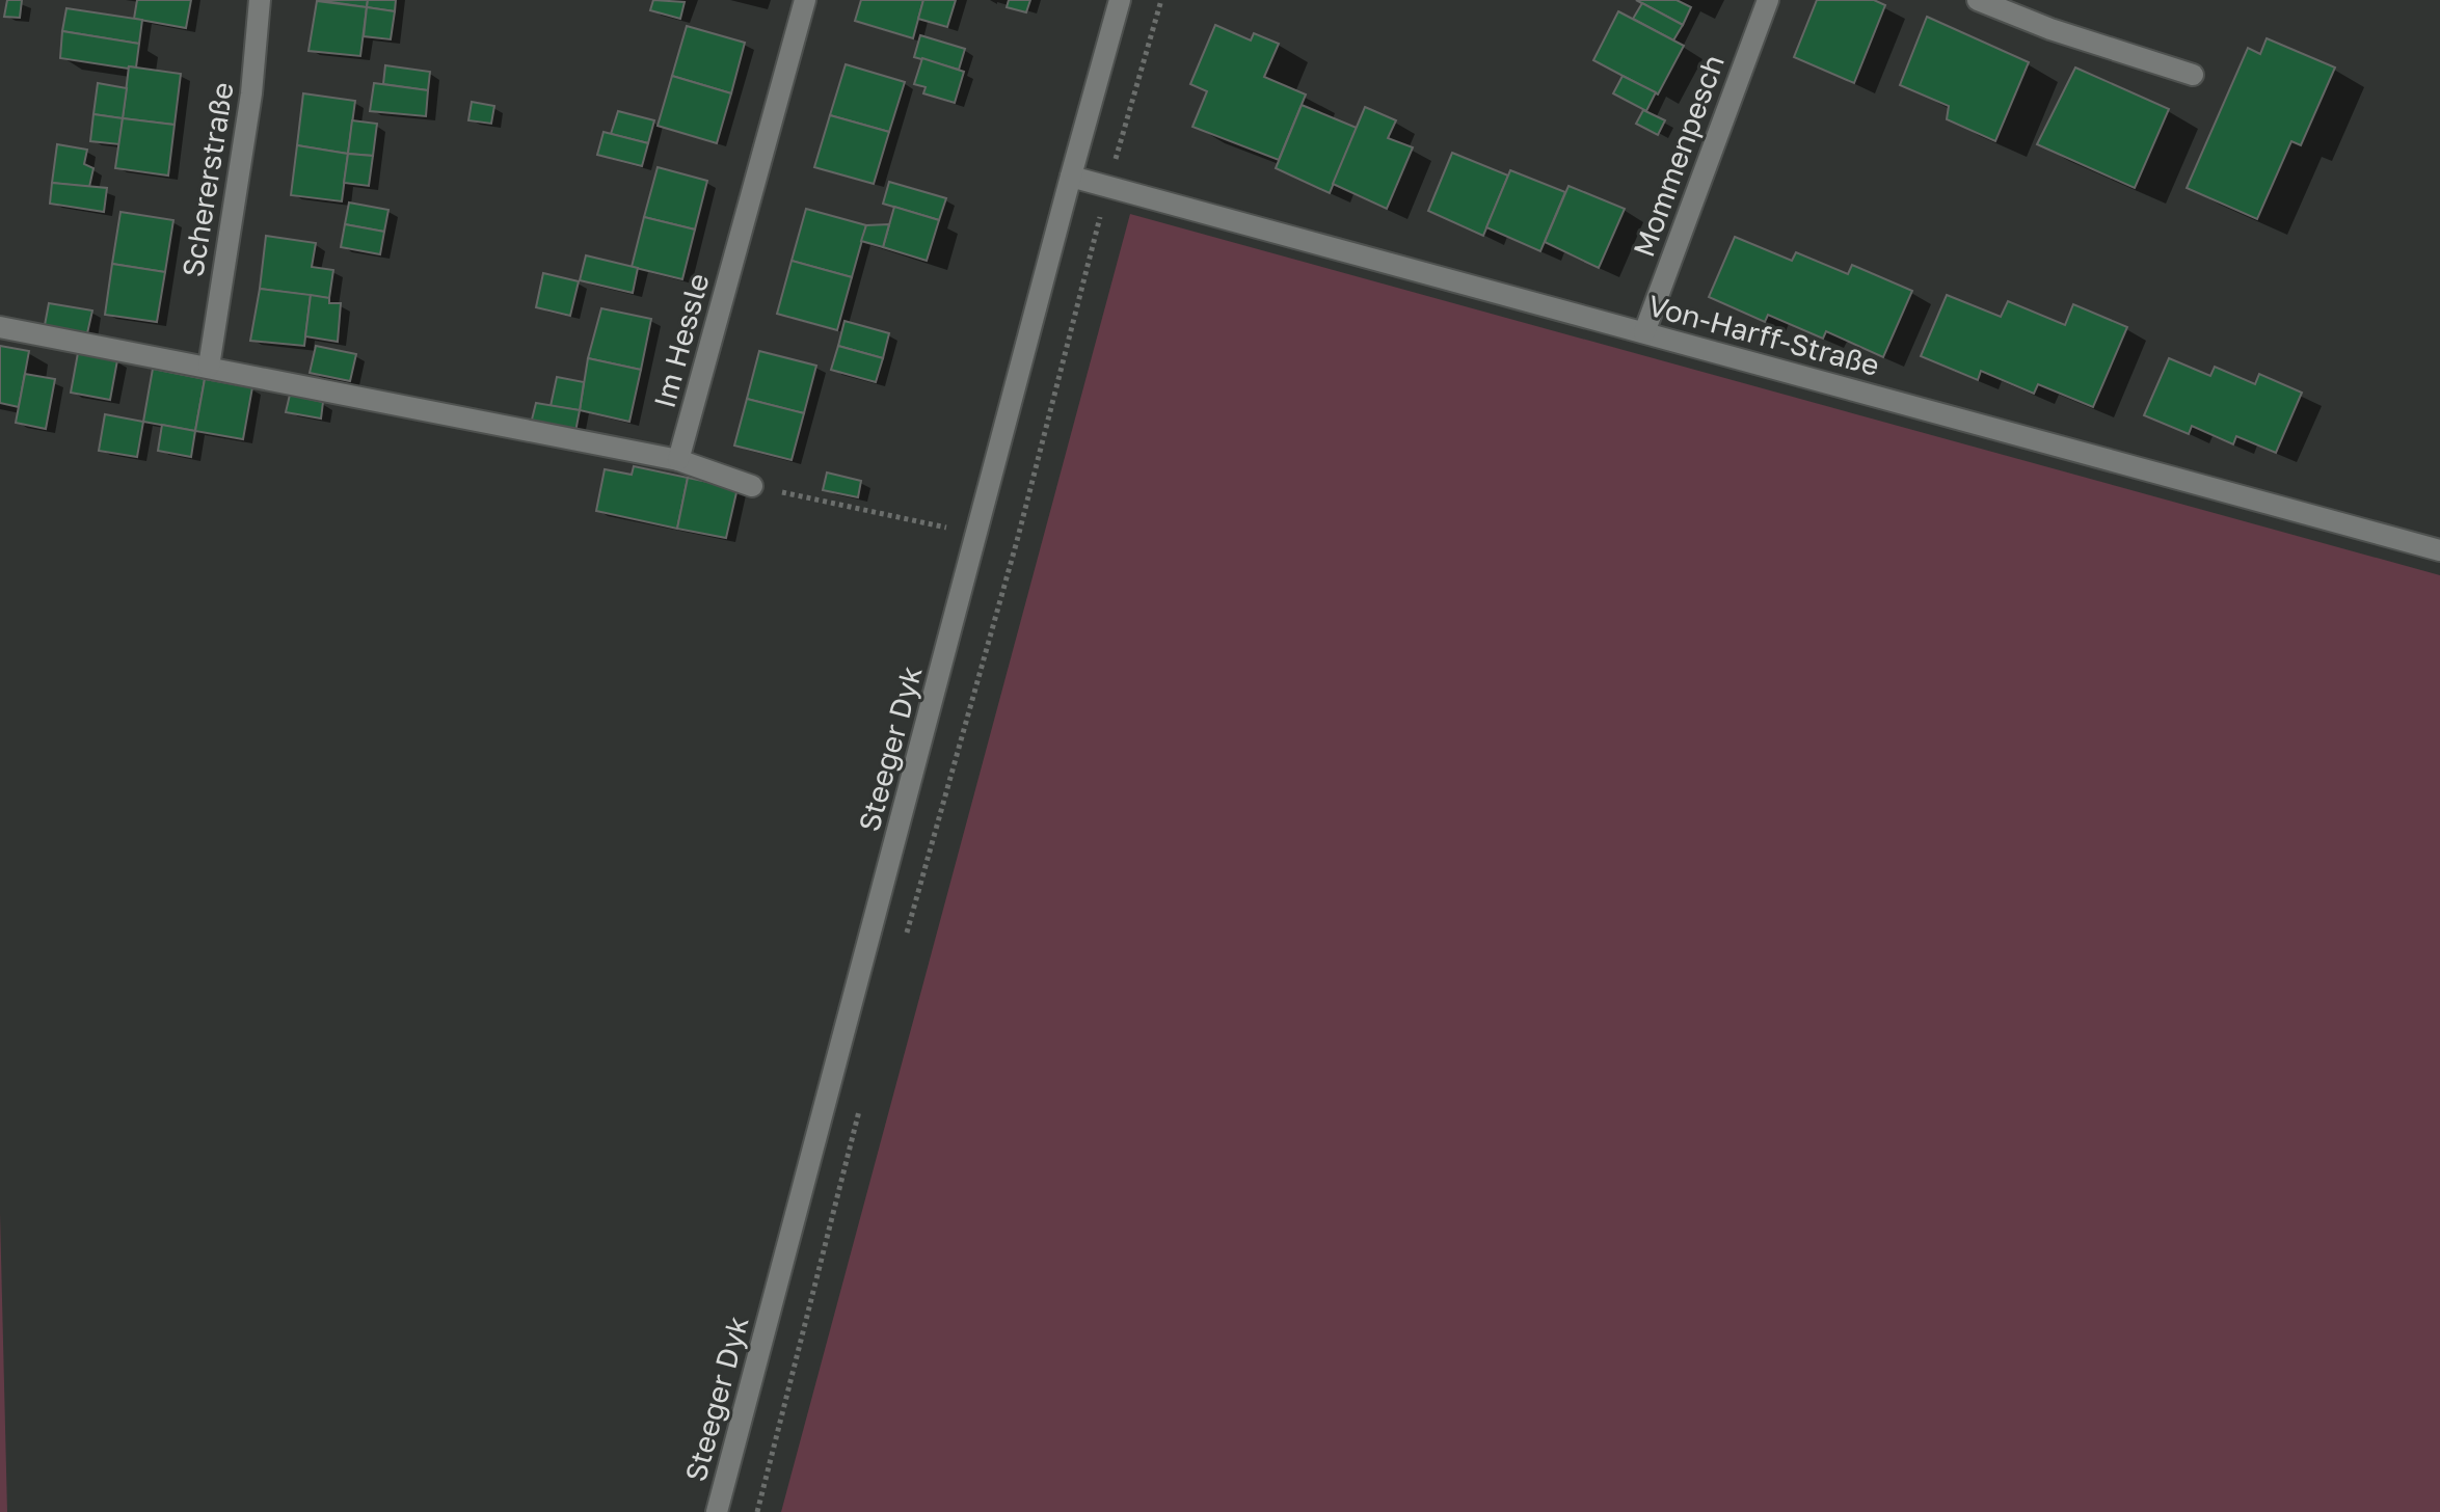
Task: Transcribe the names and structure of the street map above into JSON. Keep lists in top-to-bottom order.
{
  "streets": {
    "street": [
      "Mommenpesch",
      "Schererstraße",
      "Von-Harff-Straße",
      "Im Hessle",
      "Steeger Dyk"
    ]
  },
  "crossings": [
    ["Mommenpesch", "Von-Harff-Straße"],
    ["Von-Harff-Straße", "Steeger Dyk"]
  ]
}
